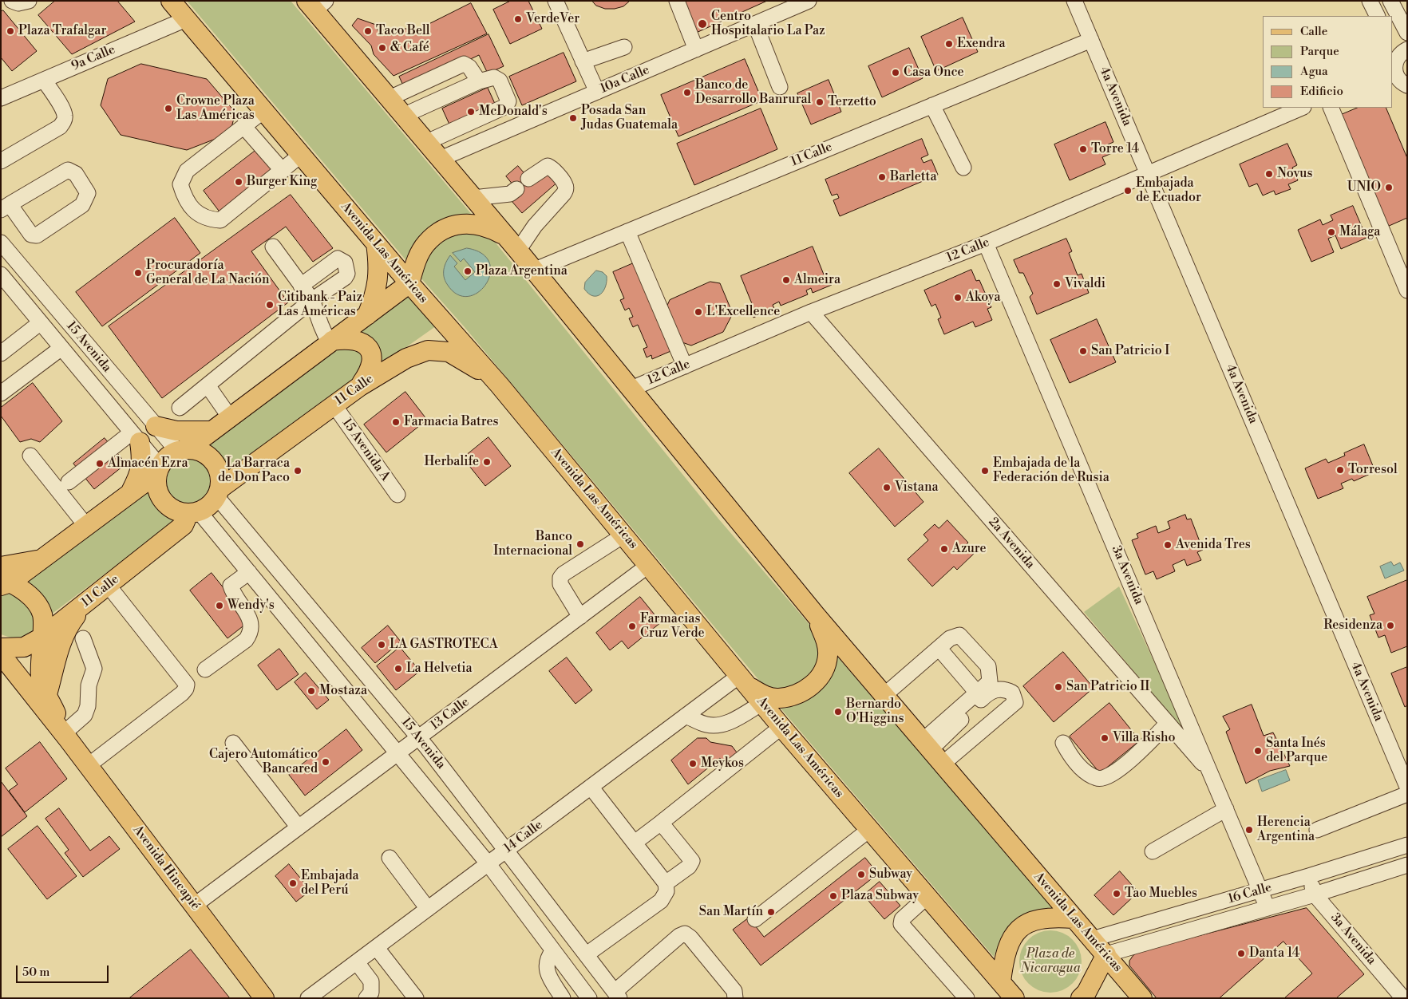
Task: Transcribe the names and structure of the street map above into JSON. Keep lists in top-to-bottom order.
{
  "streets": {
    "main road": ["11 Calle", "Avenida Las Américas", "Avenida Hincapié"],
    "street": [
      "9a Calle",
      "10a Calle",
      "4a Avenida",
      "12 Calle",
      "15 Avenida",
      "15 Avenida A",
      "2a Avenida",
      "3a Avenida",
      "13 Calle",
      "14 Calle",
      "16 Calle"
    ]
  },
  "crossings": [
    ["9a Calle", "Avenida Las Américas"],
    ["10a Calle", "Avenida Las Américas"],
    ["4a Avenida", "11 Calle"],
    ["4a Avenida", "12 Calle"],
    ["11 Calle", "Avenida Las Américas"],
    ["11 Calle", "15 Avenida"],
    ["11 Calle", "15 Avenida A"],
    ["11 Calle", "Avenida Hincapié"],
    ["12 Calle", "Avenida Las Américas"],
    ["12 Calle", "2a Avenida"],
    ["12 Calle", "3a Avenida"],
    ["Avenida Las Américas", "13 Calle"],
    ["Avenida Las Américas", "14 Calle"],
    ["Avenida Las Américas", "16 Calle"],
    ["15 Avenida", "13 Calle"],
    ["15 Avenida", "14 Calle"],
    ["2a Avenida", "3a Avenida"],
    ["3a Avenida", "16 Calle"],
    ["13 Calle", "Avenida Hincapié"]
  ],
  "parks": ["Plaza de Nicaragua"],
  "places": [
    "VerdeVer",
    "Centro Hospitalario La Paz",
    "Plaza Trafalgar",
    "Taco Bell",
    "Exendra",
    "& Café",
    "Casa Once",
    "Banco de Desarrollo Banrural",
    "Terzetto",
    "Crowne Plaza Las Américas",
    "McDonald's",
    "Posada San Judas Guatemala",
    "Torre 14",
    "Novus",
    "Barletta",
    "Burger King",
    "UNIO",
    "Embajada de Ecuador",
    "Málaga",
    "Plaza Argentina",
    "Procuradoría General de La Nación",
    "Almeira",
    "Vivaldi",
    "Akoya",
    "Citibank - Paiz Las Américas",
    "L'Excellence",
    "San Patricio I",
    "Farmacia Batres",
    "Herbalife",
    "Almacén Ezra",
    "Torresol",
    "La Barraca de Don Paco",
    "Embajada de la Federación de Rusia",
    "Vistana",
    "Banco Internacional",
    "Avenida Tres",
    "Azure",
    "Wendy's",
    "Residenza",
    "Farmacias Cruz Verde",
    "LA GASTROTECA",
    "La Helvetia",
    "San Patricio II",
    "Mostaza",
    "Bernardo O'Higgins",
    "Villa Risho",
    "Santa Inés del Parque",
    "Cajero Automático Bancared",
    "Meykos",
    "Herencia Argentina",
    "Subway",
    "Embajada del Perú",
    "Tao Muebles",
    "Plaza Subway",
    "San Martín",
    "Danta 14"
  ],
  "legend": [
    "Calle",
    "Parque",
    "Agua",
    "Edificio"
  ],
  "scale_bar": "50 m"
}
